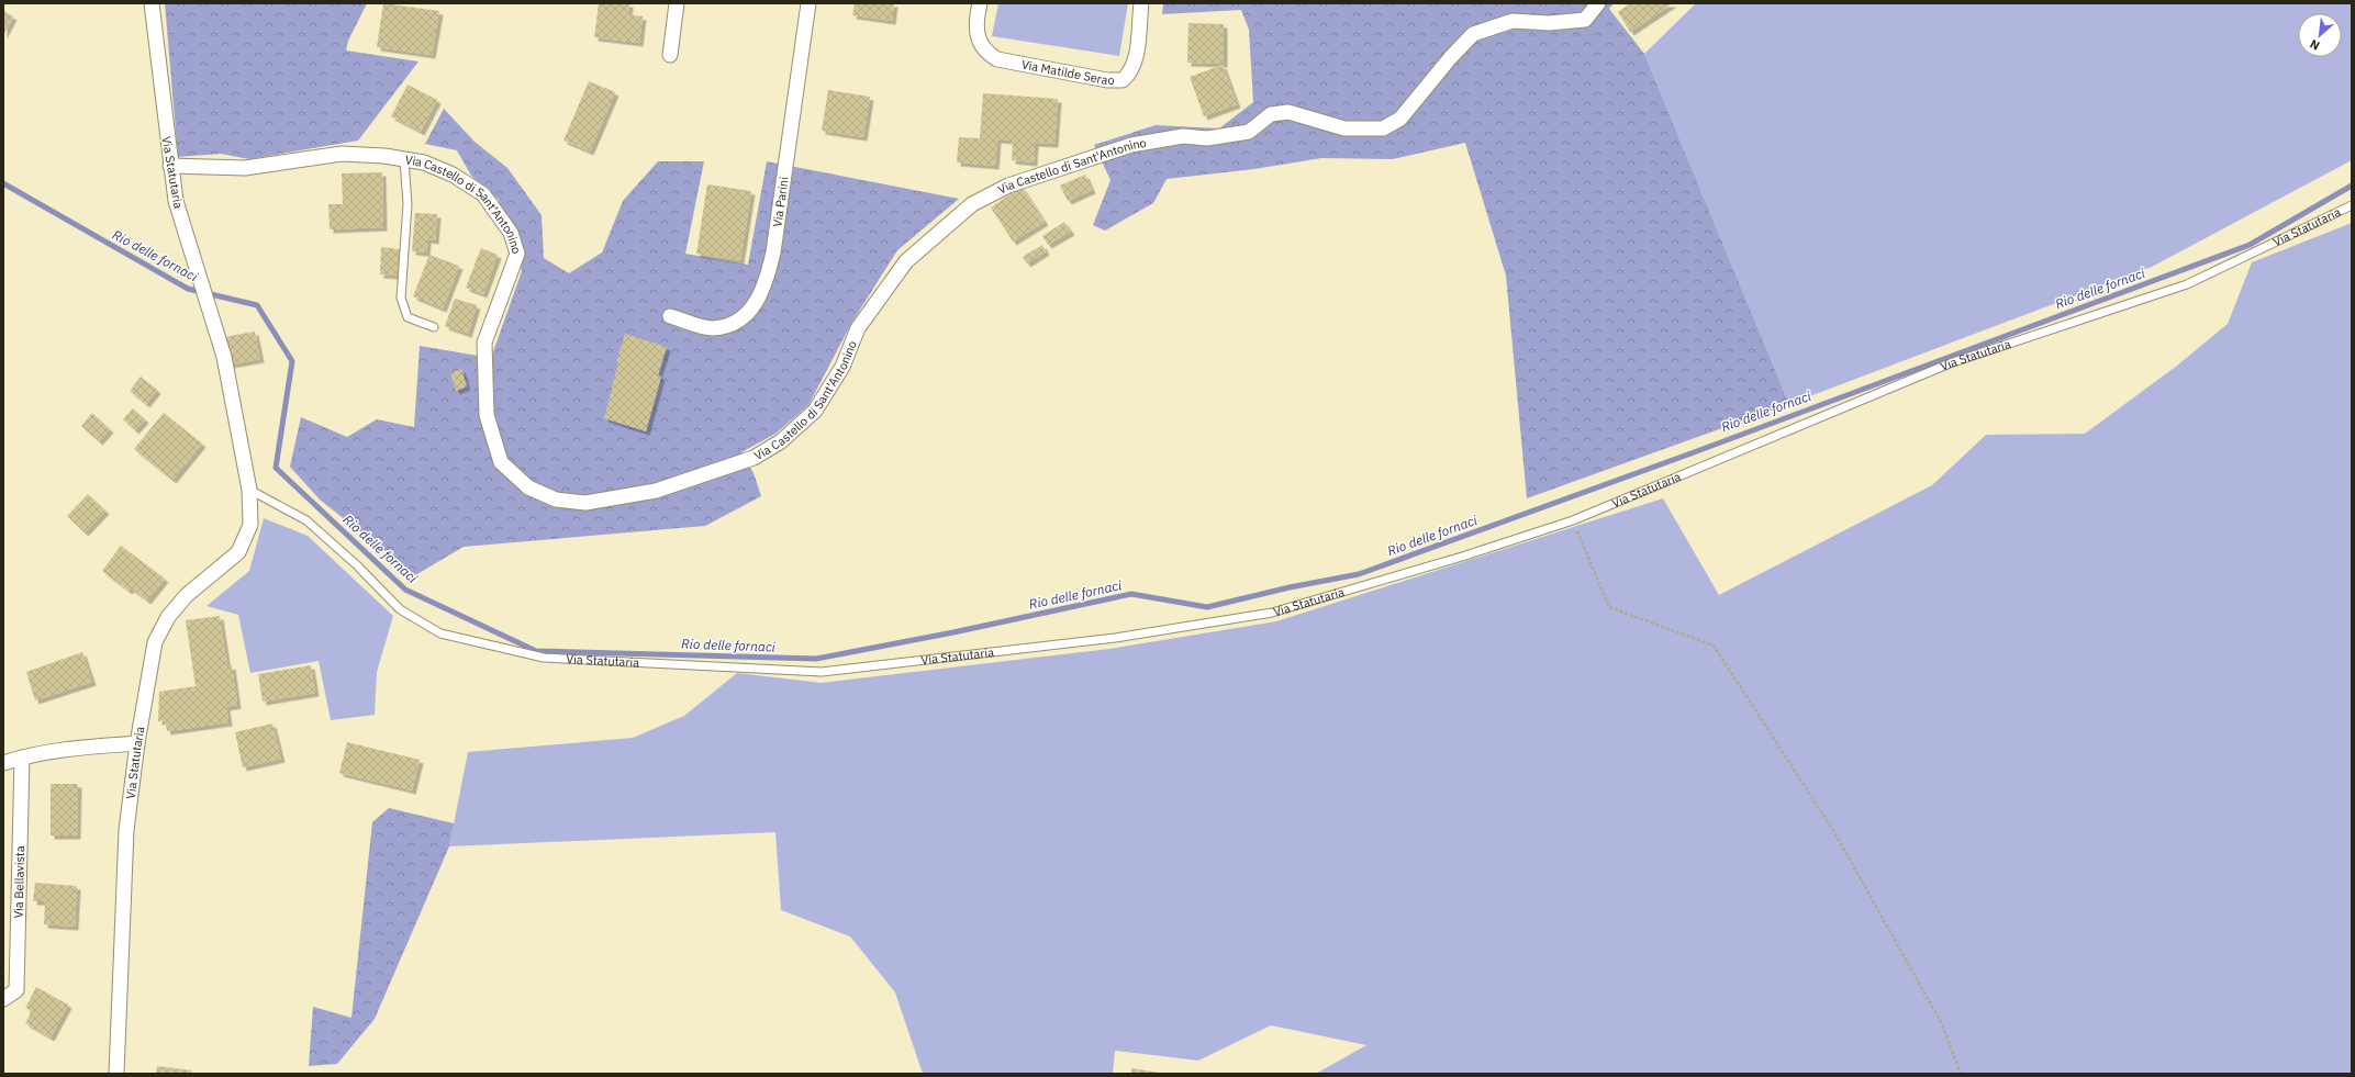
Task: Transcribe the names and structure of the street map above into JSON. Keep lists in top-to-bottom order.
{
  "streets": {
    "street": [
      "Via Matilde Serao",
      "Via Castello di Sant'Antonino",
      "Via Statutaria",
      "Via Parini",
      "Via Bellavista"
    ]
  },
  "crossings": [
    ["Via Castello di Sant'Antonino", "Via Statutaria"]
  ],
  "water": ["Rio delle fornaci"],
  "north": "bottom left"
}
